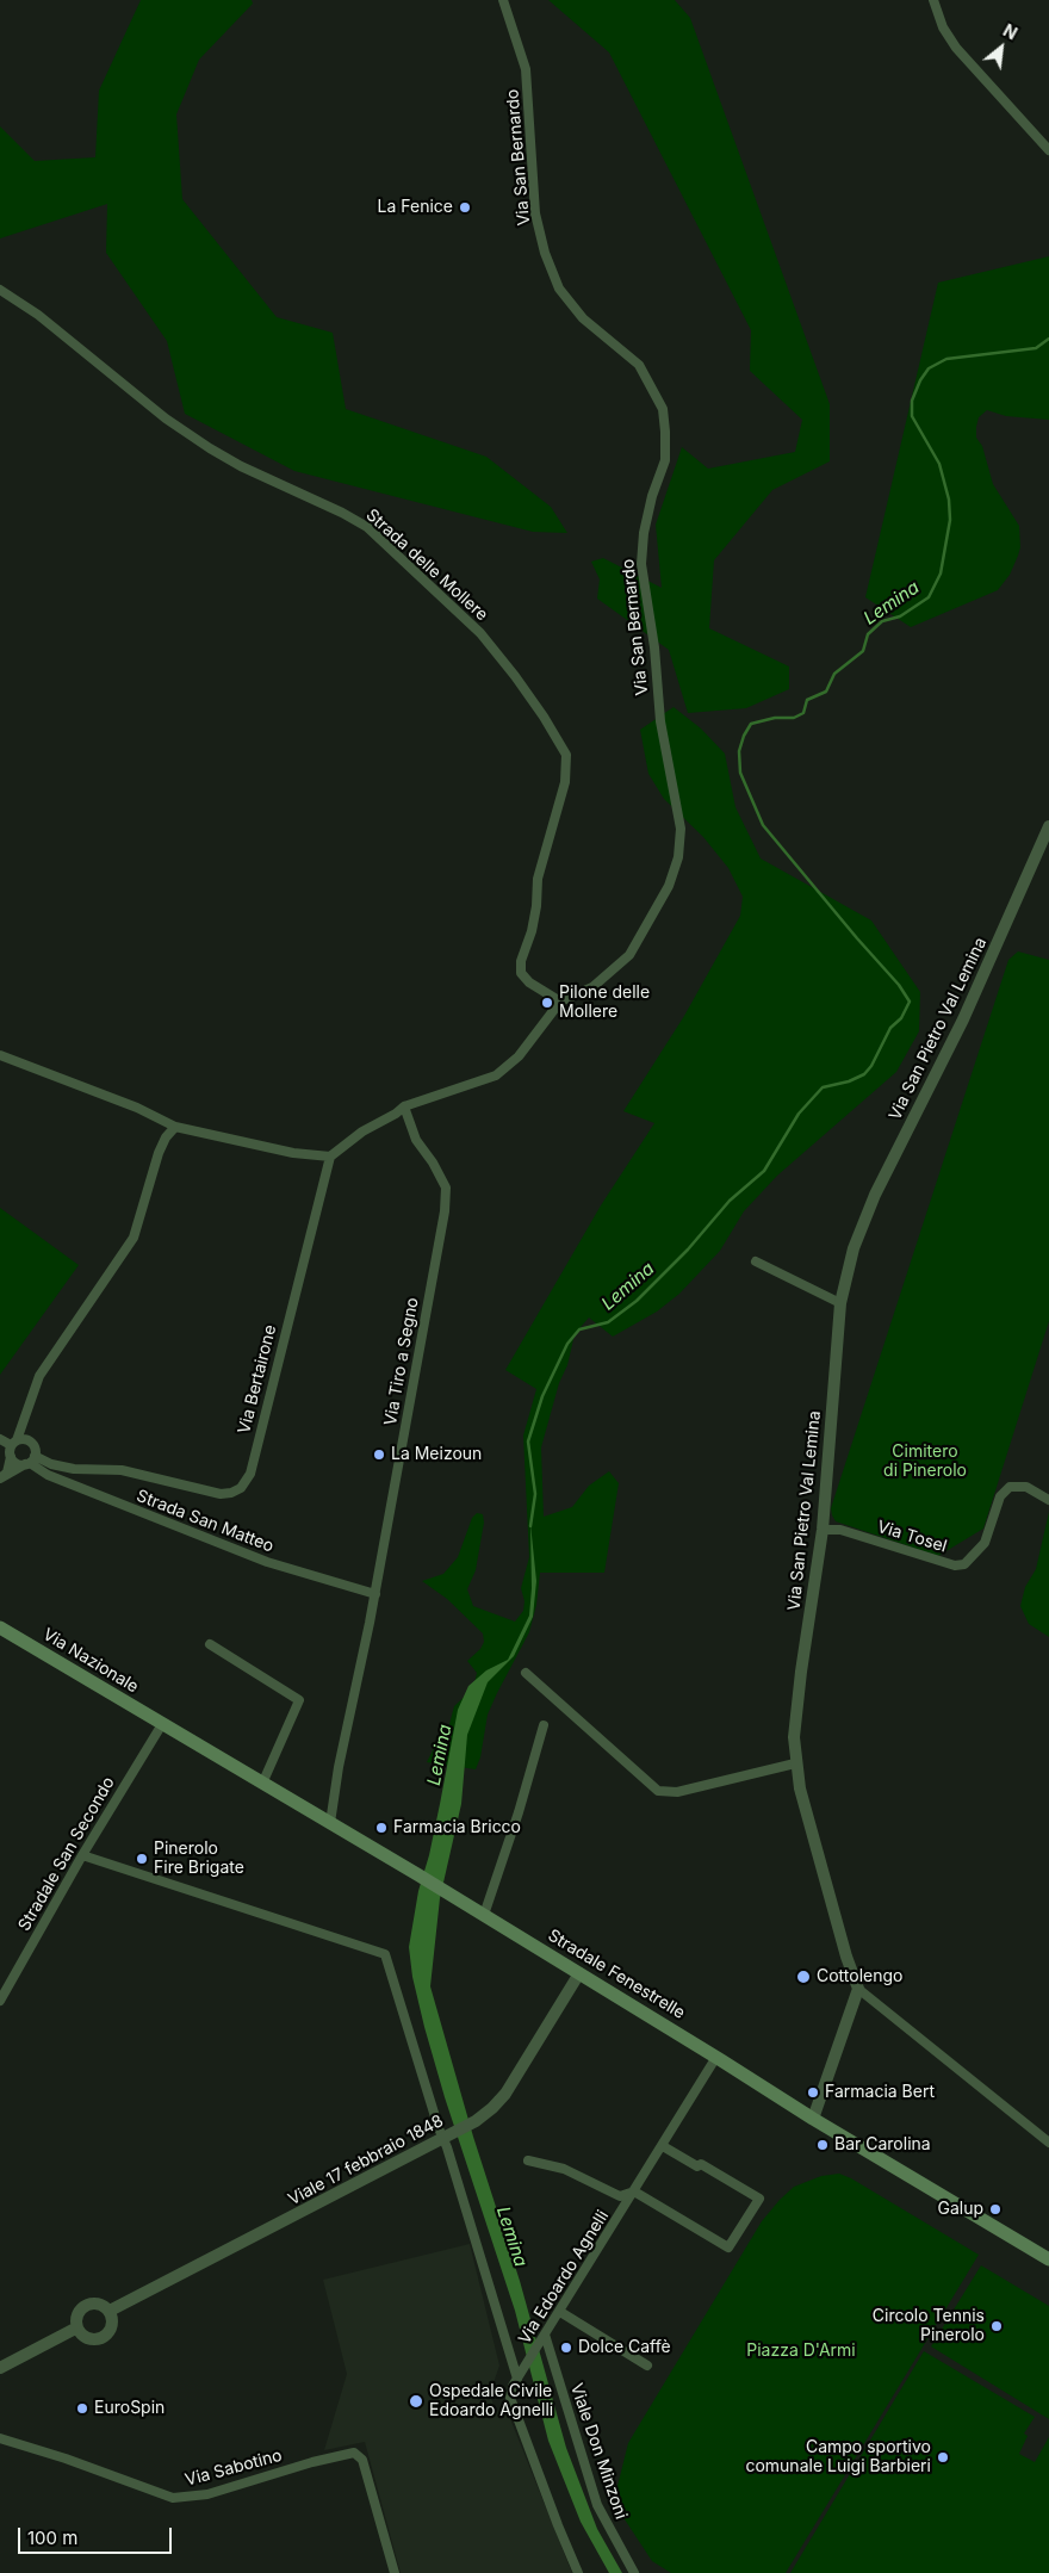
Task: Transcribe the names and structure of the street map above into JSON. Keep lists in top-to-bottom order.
{
  "streets": {
    "main road": ["Via Nazionale", "Stradale Fenestrelle"],
    "street": [
      "Via San Bernardo",
      "Strada delle Mollere",
      "Via San Pietro Val Lemina",
      "Via Tiro a Segno",
      "Via Bertairone",
      "Strada San Matteo",
      "Via Tosel",
      "Stradale San Secondo",
      "Viale 17 febbraio 1848",
      "Via Edoardo Agnelli",
      "Viale Don Minzoni",
      "Via Sabotino"
    ]
  },
  "crossings": [
    ["Via San Bernardo", "Strada delle Mollere"],
    ["Via San Pietro Val Lemina", "Via Tosel"],
    ["Via Tiro a Segno", "Strada San Matteo"],
    ["Via Tiro a Segno", "Stradale Fenestrelle"],
    ["Via Bertairone", "Strada San Matteo"],
    ["Via Nazionale", "Stradale San Secondo"],
    ["Via Nazionale", "Stradale Fenestrelle"],
    ["Stradale San Secondo", "Stradale Fenestrelle"],
    ["Stradale Fenestrelle", "Viale 17 febbraio 1848"],
    ["Stradale Fenestrelle", "Via Edoardo Agnelli"],
    ["Via Edoardo Agnelli", "Viale Don Minzoni"]
  ],
  "water": ["Lemina"],
  "parks": ["Cimitero di Pinerolo", "Piazza D'Armi"],
  "places": [
    "La Fenice",
    "Pilone delle Mollere",
    "La Meizoun",
    "Farmacia Bricco",
    "Pinerolo Fire Brigate",
    "Cottolengo",
    "Farmacia Bert",
    "Bar Carolina",
    "Galup",
    "Circolo Tennis Pinerolo",
    "Dolce Caffè",
    "Ospedale Civile Edoardo Agnelli",
    "EuroSpin",
    "Campo sportivo comunale Luigi Barbieri"
  ],
  "scale_bar": "100 m",
  "north": "top right"
}
